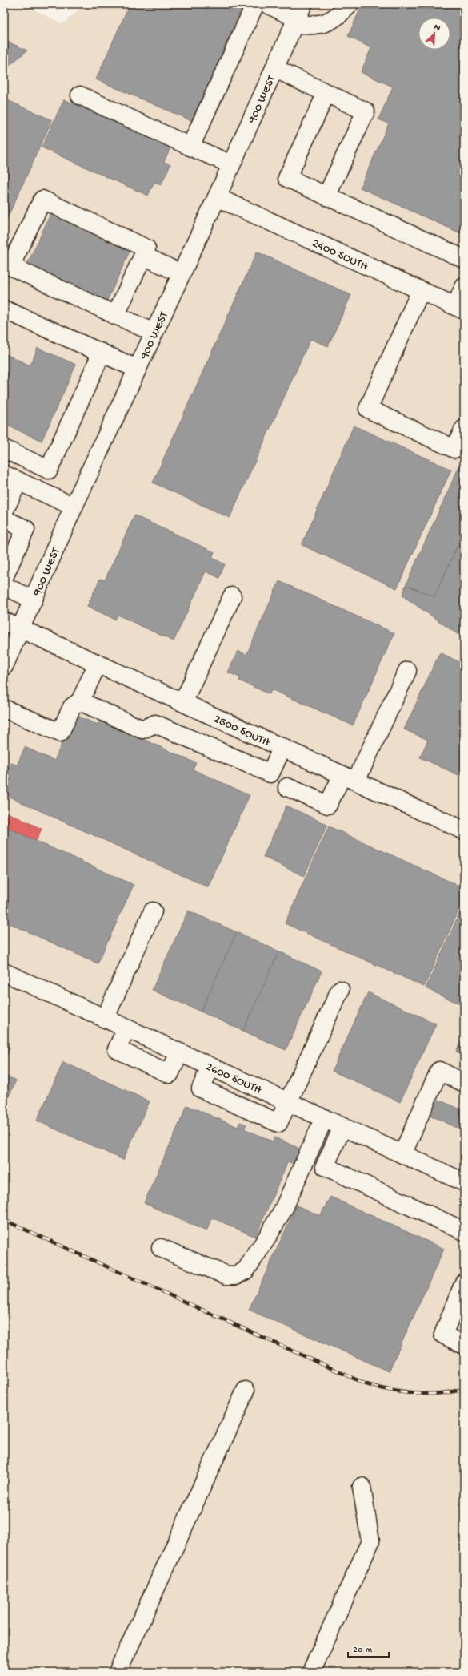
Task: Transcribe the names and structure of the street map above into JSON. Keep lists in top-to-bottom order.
{
  "streets": {
    "street": [
      "900 WEST",
      "2400 SOUTH",
      "2500 SOUTH",
      "2600 SOUTH"
    ]
  },
  "crossings": [
    ["900 WEST", "2400 SOUTH"],
    ["900 WEST", "2500 SOUTH"]
  ],
  "scale_bar": "20 m",
  "north": "top right"
}
